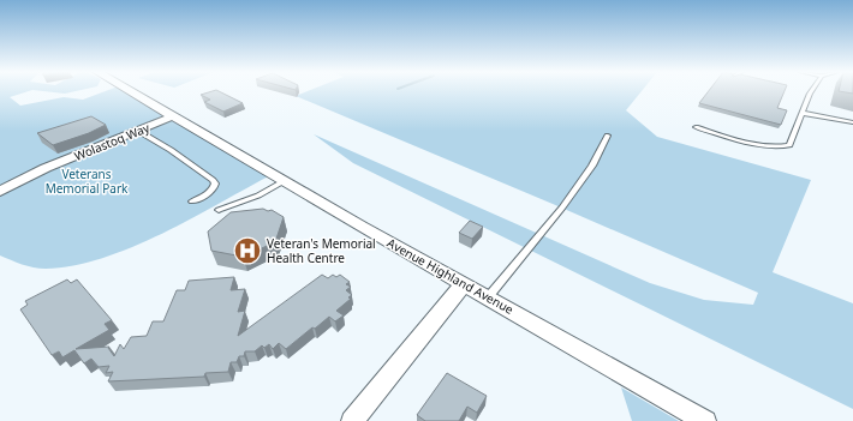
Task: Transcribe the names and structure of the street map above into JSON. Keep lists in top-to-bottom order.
{
  "streets": {
    "street": ["Wolastoq Way", "Avenue Highland Avenue"]
  },
  "crossings": [
    ["Wolastoq Way", "Avenue Highland Avenue"]
  ],
  "parks": ["Veterans Memorial Park"],
  "places": {
    "hospital": ["Veteran's Memorial Health Centre"]
  }
}
